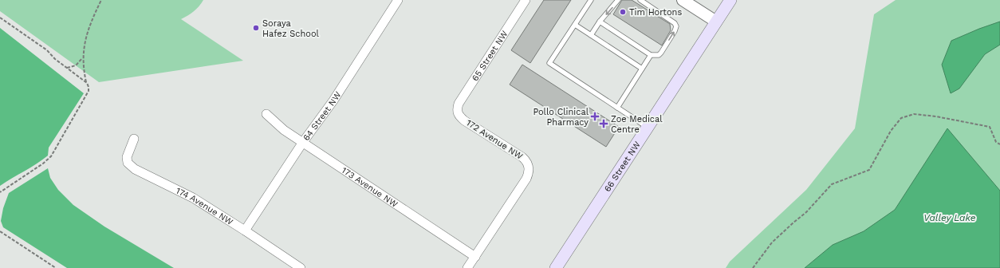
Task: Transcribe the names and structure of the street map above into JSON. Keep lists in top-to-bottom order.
{
  "streets": {
    "main road": ["66 Street NW"],
    "street": [
      "65 Street NW",
      "64 Street NW",
      "172 Avenue NW",
      "173 Avenue NW",
      "174 Avenue NW"
    ]
  },
  "crossings": [
    ["65 Street NW", "172 Avenue NW"],
    ["64 Street NW", "173 Avenue NW"],
    ["64 Street NW", "174 Avenue NW"],
    ["172 Avenue NW", "173 Avenue NW"]
  ],
  "water": ["Valley Lake"],
  "places": {
    "other": ["Tim Hortons", "Soraya Hafez School"],
    "health": ["Pollo Clinical Pharmacy", "Zoe Medical Centre"]
  }
}
